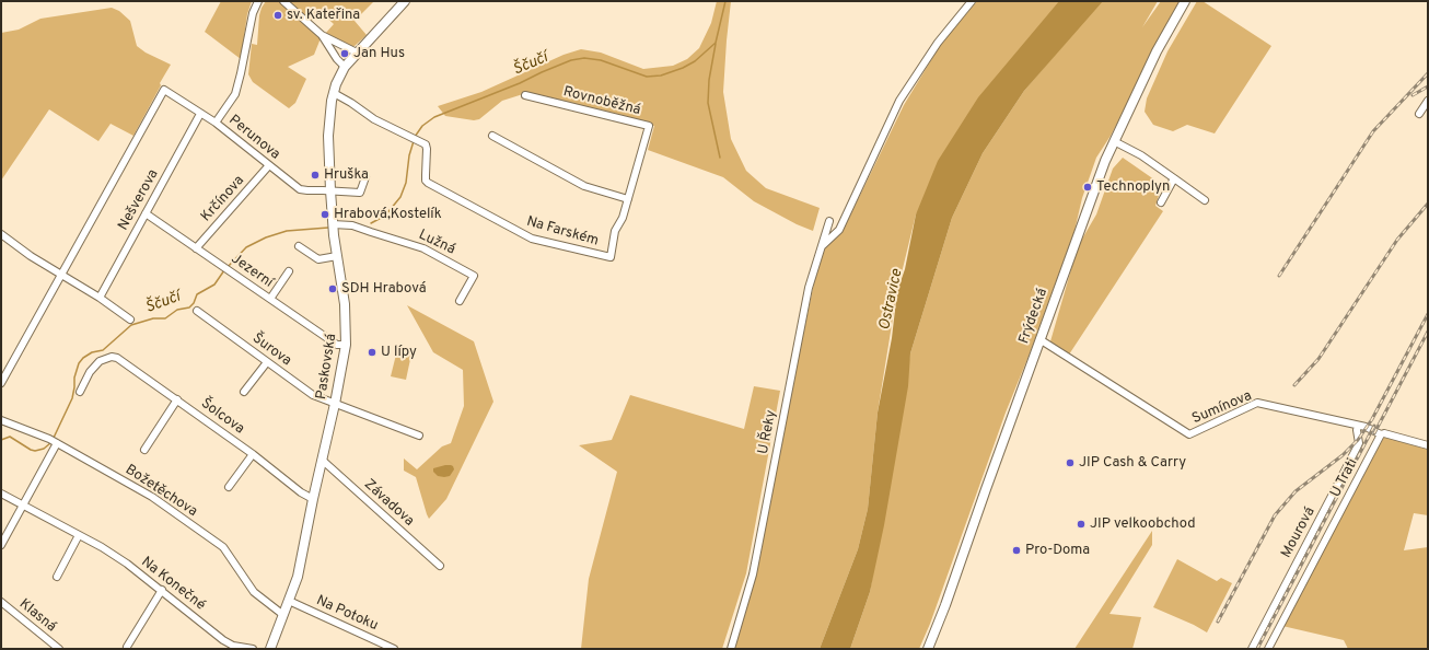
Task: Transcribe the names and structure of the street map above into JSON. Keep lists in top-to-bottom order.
{
  "streets": {
    "main road": ["Frýdecká", "Paskovská"],
    "street": [
      "Rovnoběžná",
      "Perunova",
      "Krčínova",
      "Nešverova",
      "Na Farském",
      "Lužná",
      "Jezerní",
      "Šurova",
      "Sumínova",
      "Šolcova",
      "U Řeky",
      "U Trati",
      "Božetěchova",
      "Závadova",
      "Mourová",
      "Na Konečné",
      "Na Potoku",
      "Klasná"
    ]
  },
  "crossings": [
    ["Rovnoběžná", "Na Farském"],
    ["Perunova", "Krčínova"],
    ["Perunova", "Nešverova"],
    ["Perunova", "Paskovská"],
    ["Krčínova", "Jezerní"],
    ["Nešverova", "Jezerní"],
    ["Na Farském", "Paskovská"],
    ["Lužná", "Paskovská"],
    ["Jezerní", "Paskovská"],
    ["Frýdecká", "Sumínova"],
    ["Šurova", "Paskovská"],
    ["Paskovská", "Šolcova"],
    ["Paskovská", "Božetěchova"],
    ["Paskovská", "Závadova"],
    ["Paskovská", "Na Potoku"],
    ["Sumínova", "U Trati"],
    ["Sumínova", "Mourová"]
  ],
  "water": ["Ščučí", "Ostravice"],
  "places": [
    "sv. Kateřina",
    "Jan Hus",
    "Hruška",
    "Technoplyn",
    "Hrabová,Kostelík",
    "SDH Hrabová",
    "U lípy",
    "JIP Cash & Carry",
    "JIP velkoobchod",
    "Pro-Doma"
  ]
}
